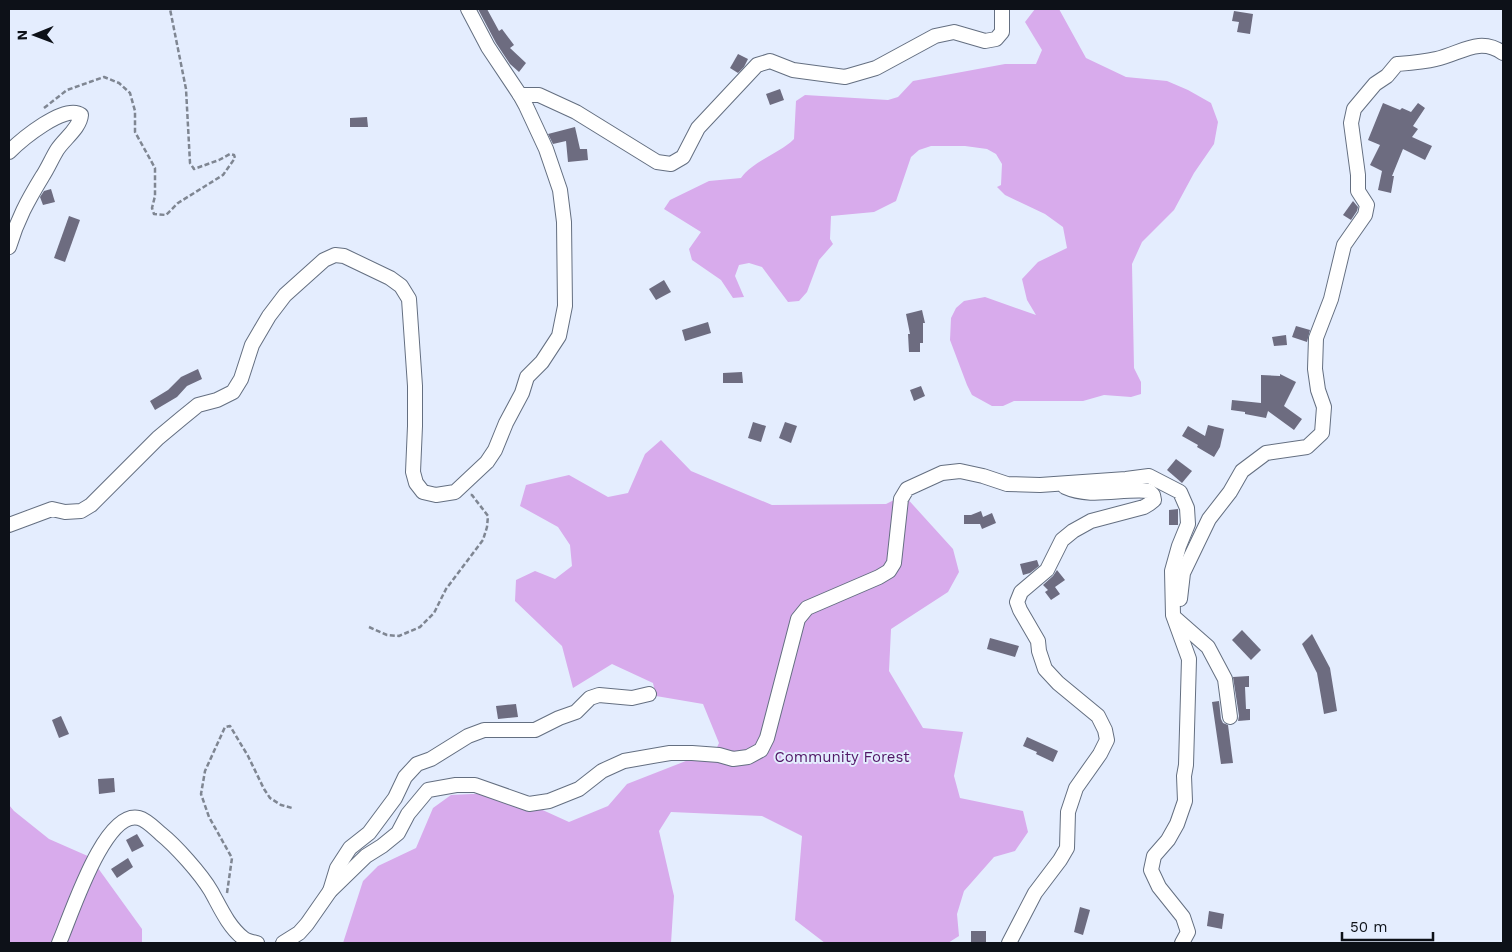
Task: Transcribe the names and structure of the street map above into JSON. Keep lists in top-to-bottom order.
{
  "parks": ["Community Forest"],
  "scale_bar": "50 m",
  "north": "left"
}
